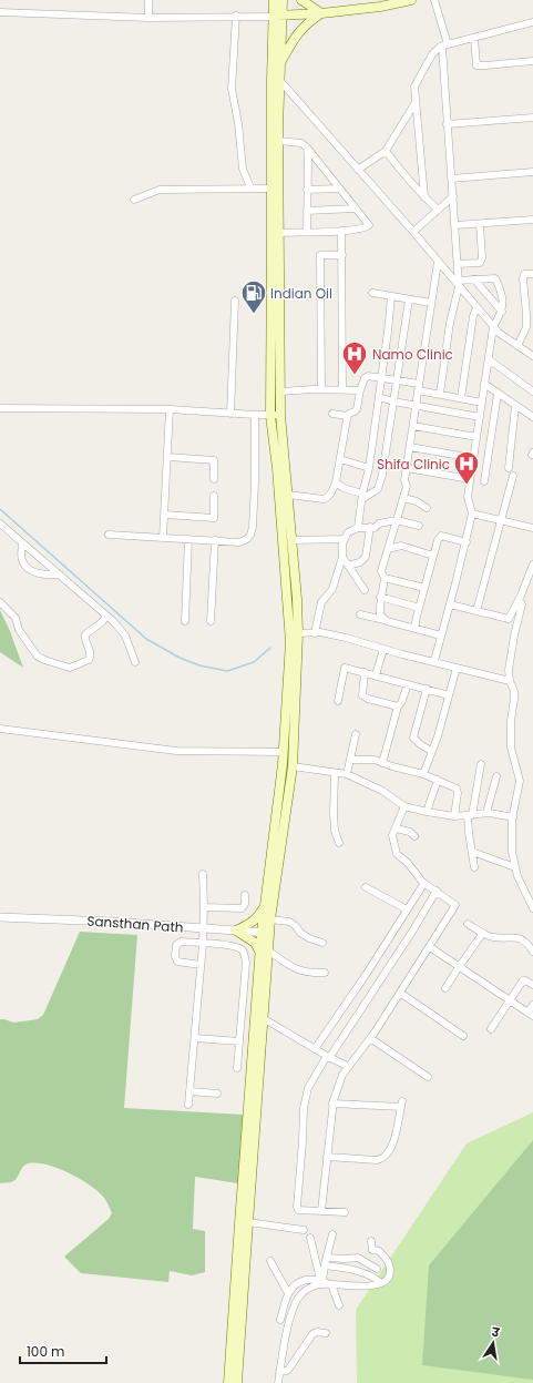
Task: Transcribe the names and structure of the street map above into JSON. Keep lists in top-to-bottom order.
{
  "streets": {
    "street": ["Sansthan Path"]
  },
  "places": {
    "fuel station": ["Indian Oil"],
    "hospital": ["Namo Clinic", "Shifa Clinic"]
  },
  "scale_bar": "100 m",
  "north": "top"
}
